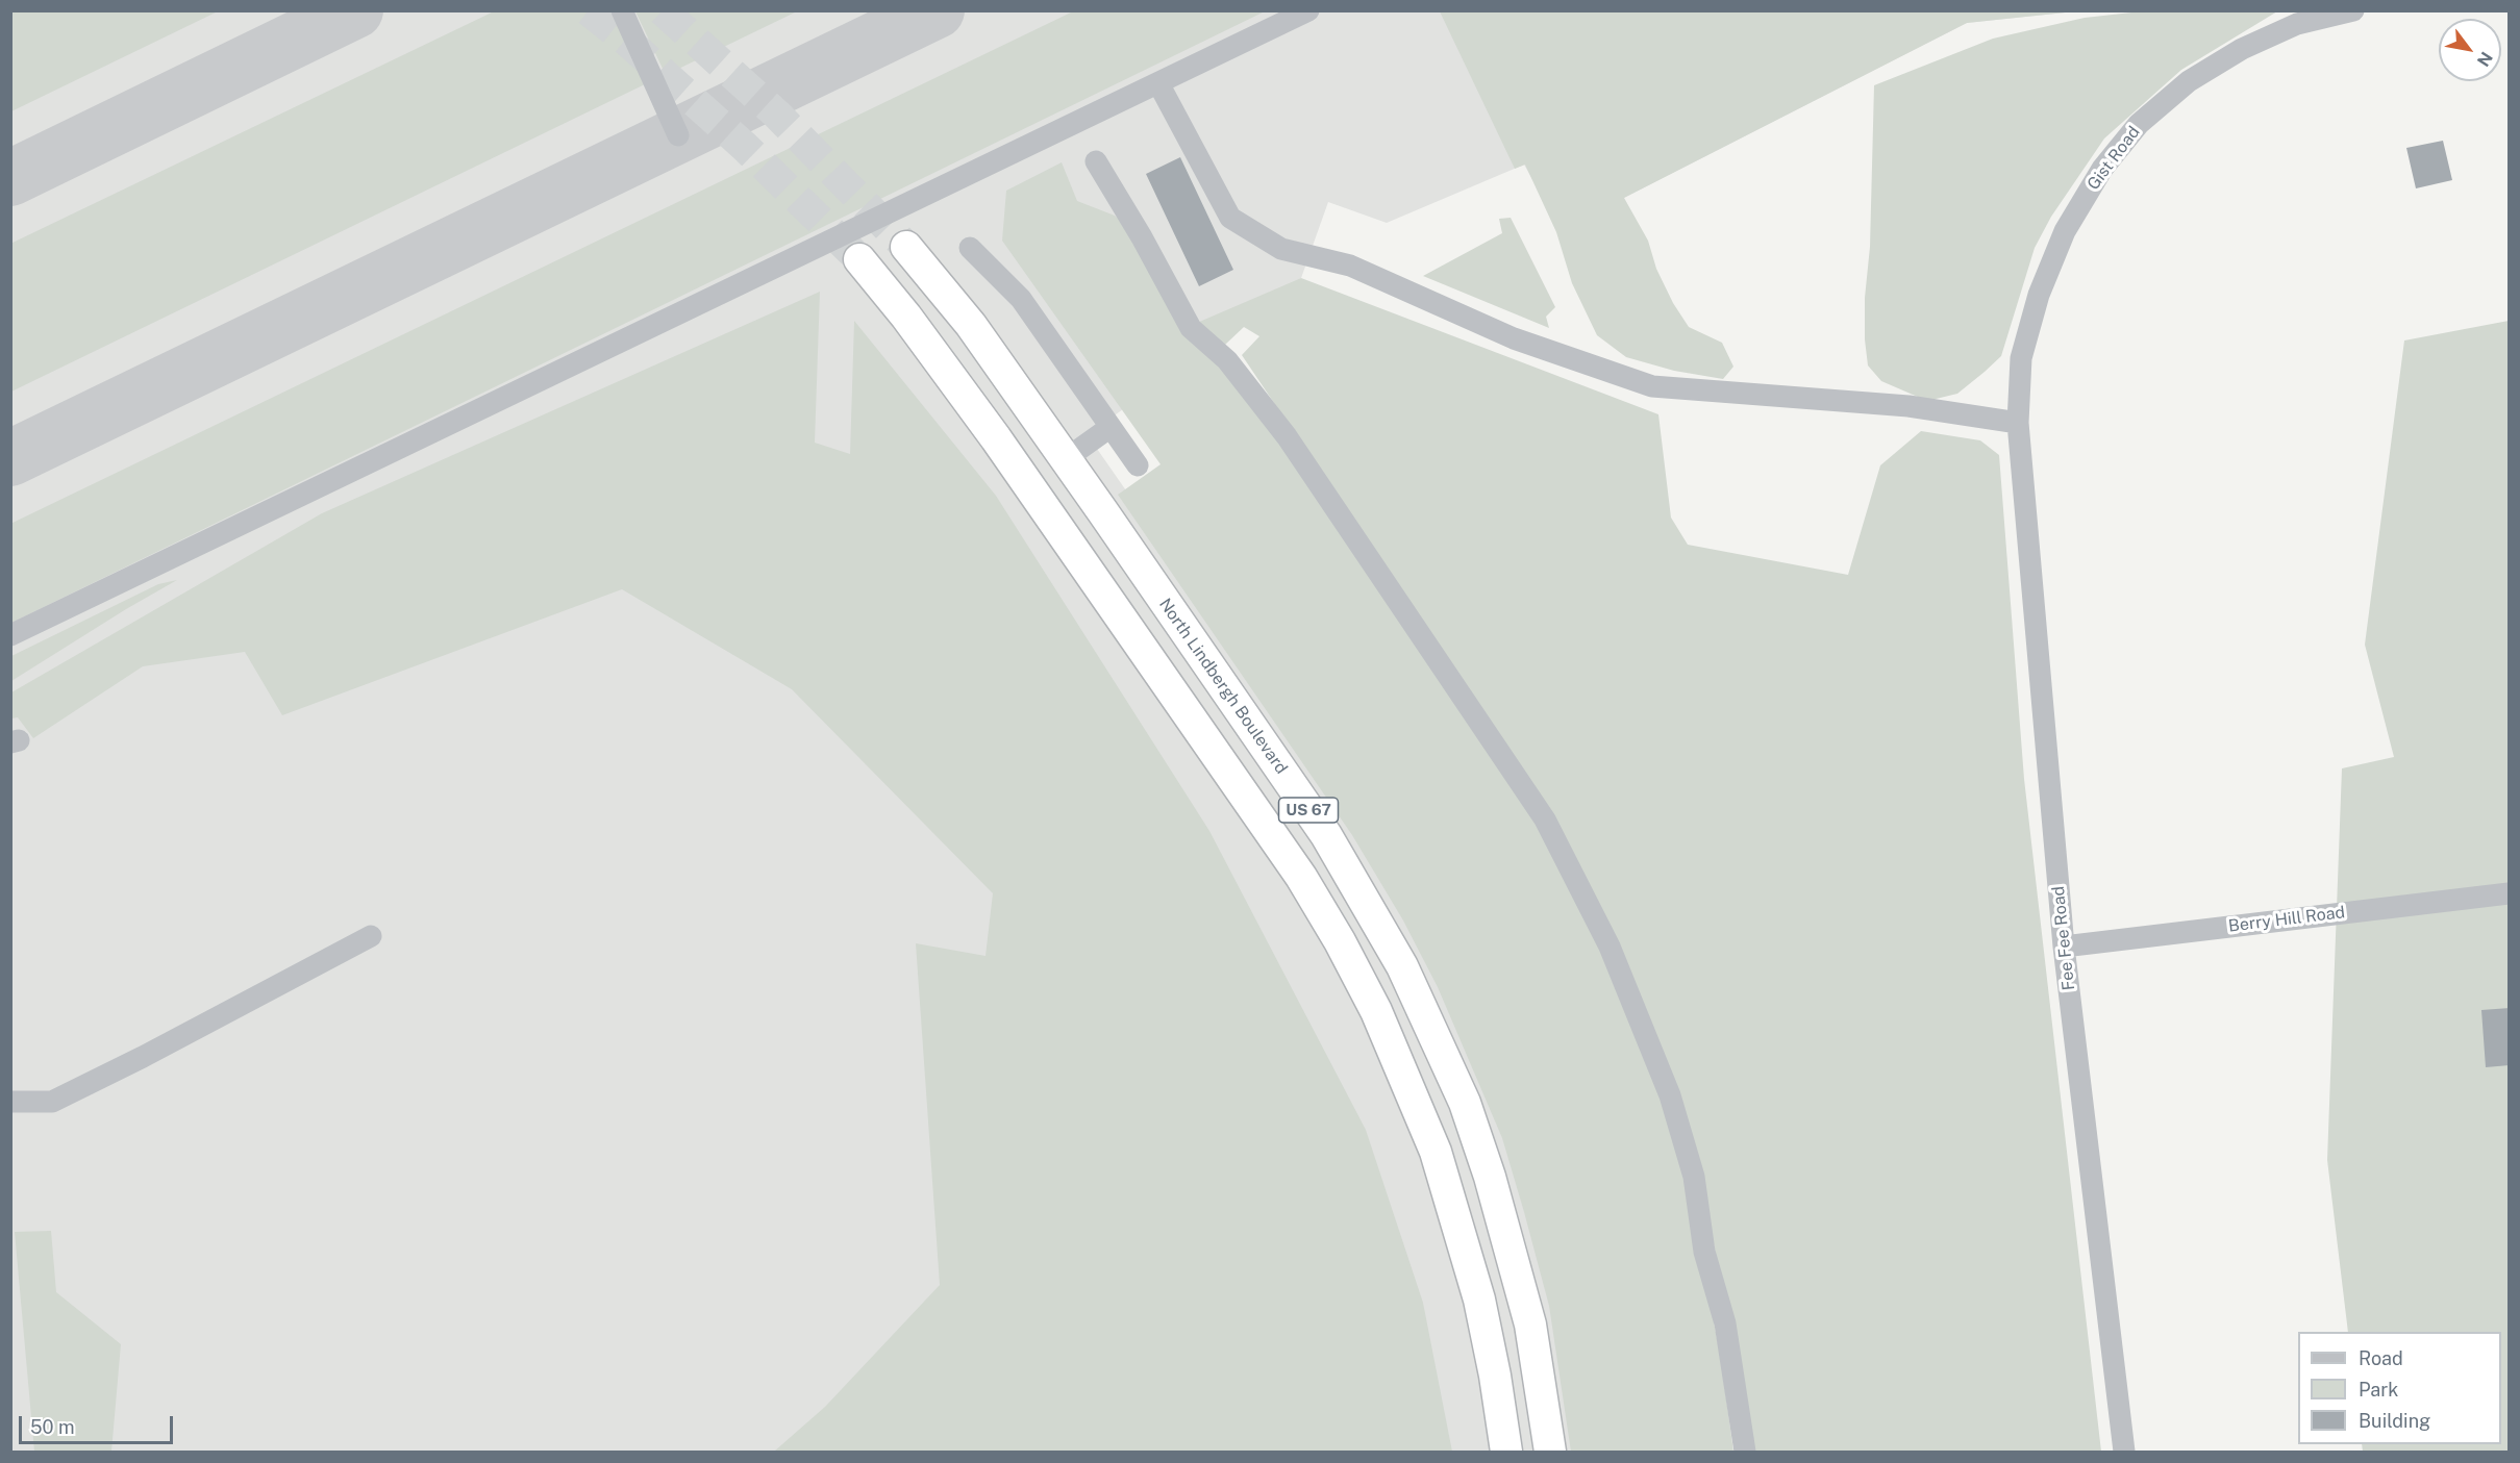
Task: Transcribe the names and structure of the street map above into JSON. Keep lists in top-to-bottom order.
{
  "streets": {
    "highway": ["North Lindbergh Boulevard", "US 67"],
    "street": ["Gist Road", "Berry Hill Road", "Fee Fee Road"]
  },
  "crossings": [
    ["Gist Road", "Fee Fee Road"],
    ["Berry Hill Road", "Fee Fee Road"]
  ],
  "legend": ["Road", "Park", "Building"],
  "scale_bar": "50 m",
  "north": "bottom right"
}
